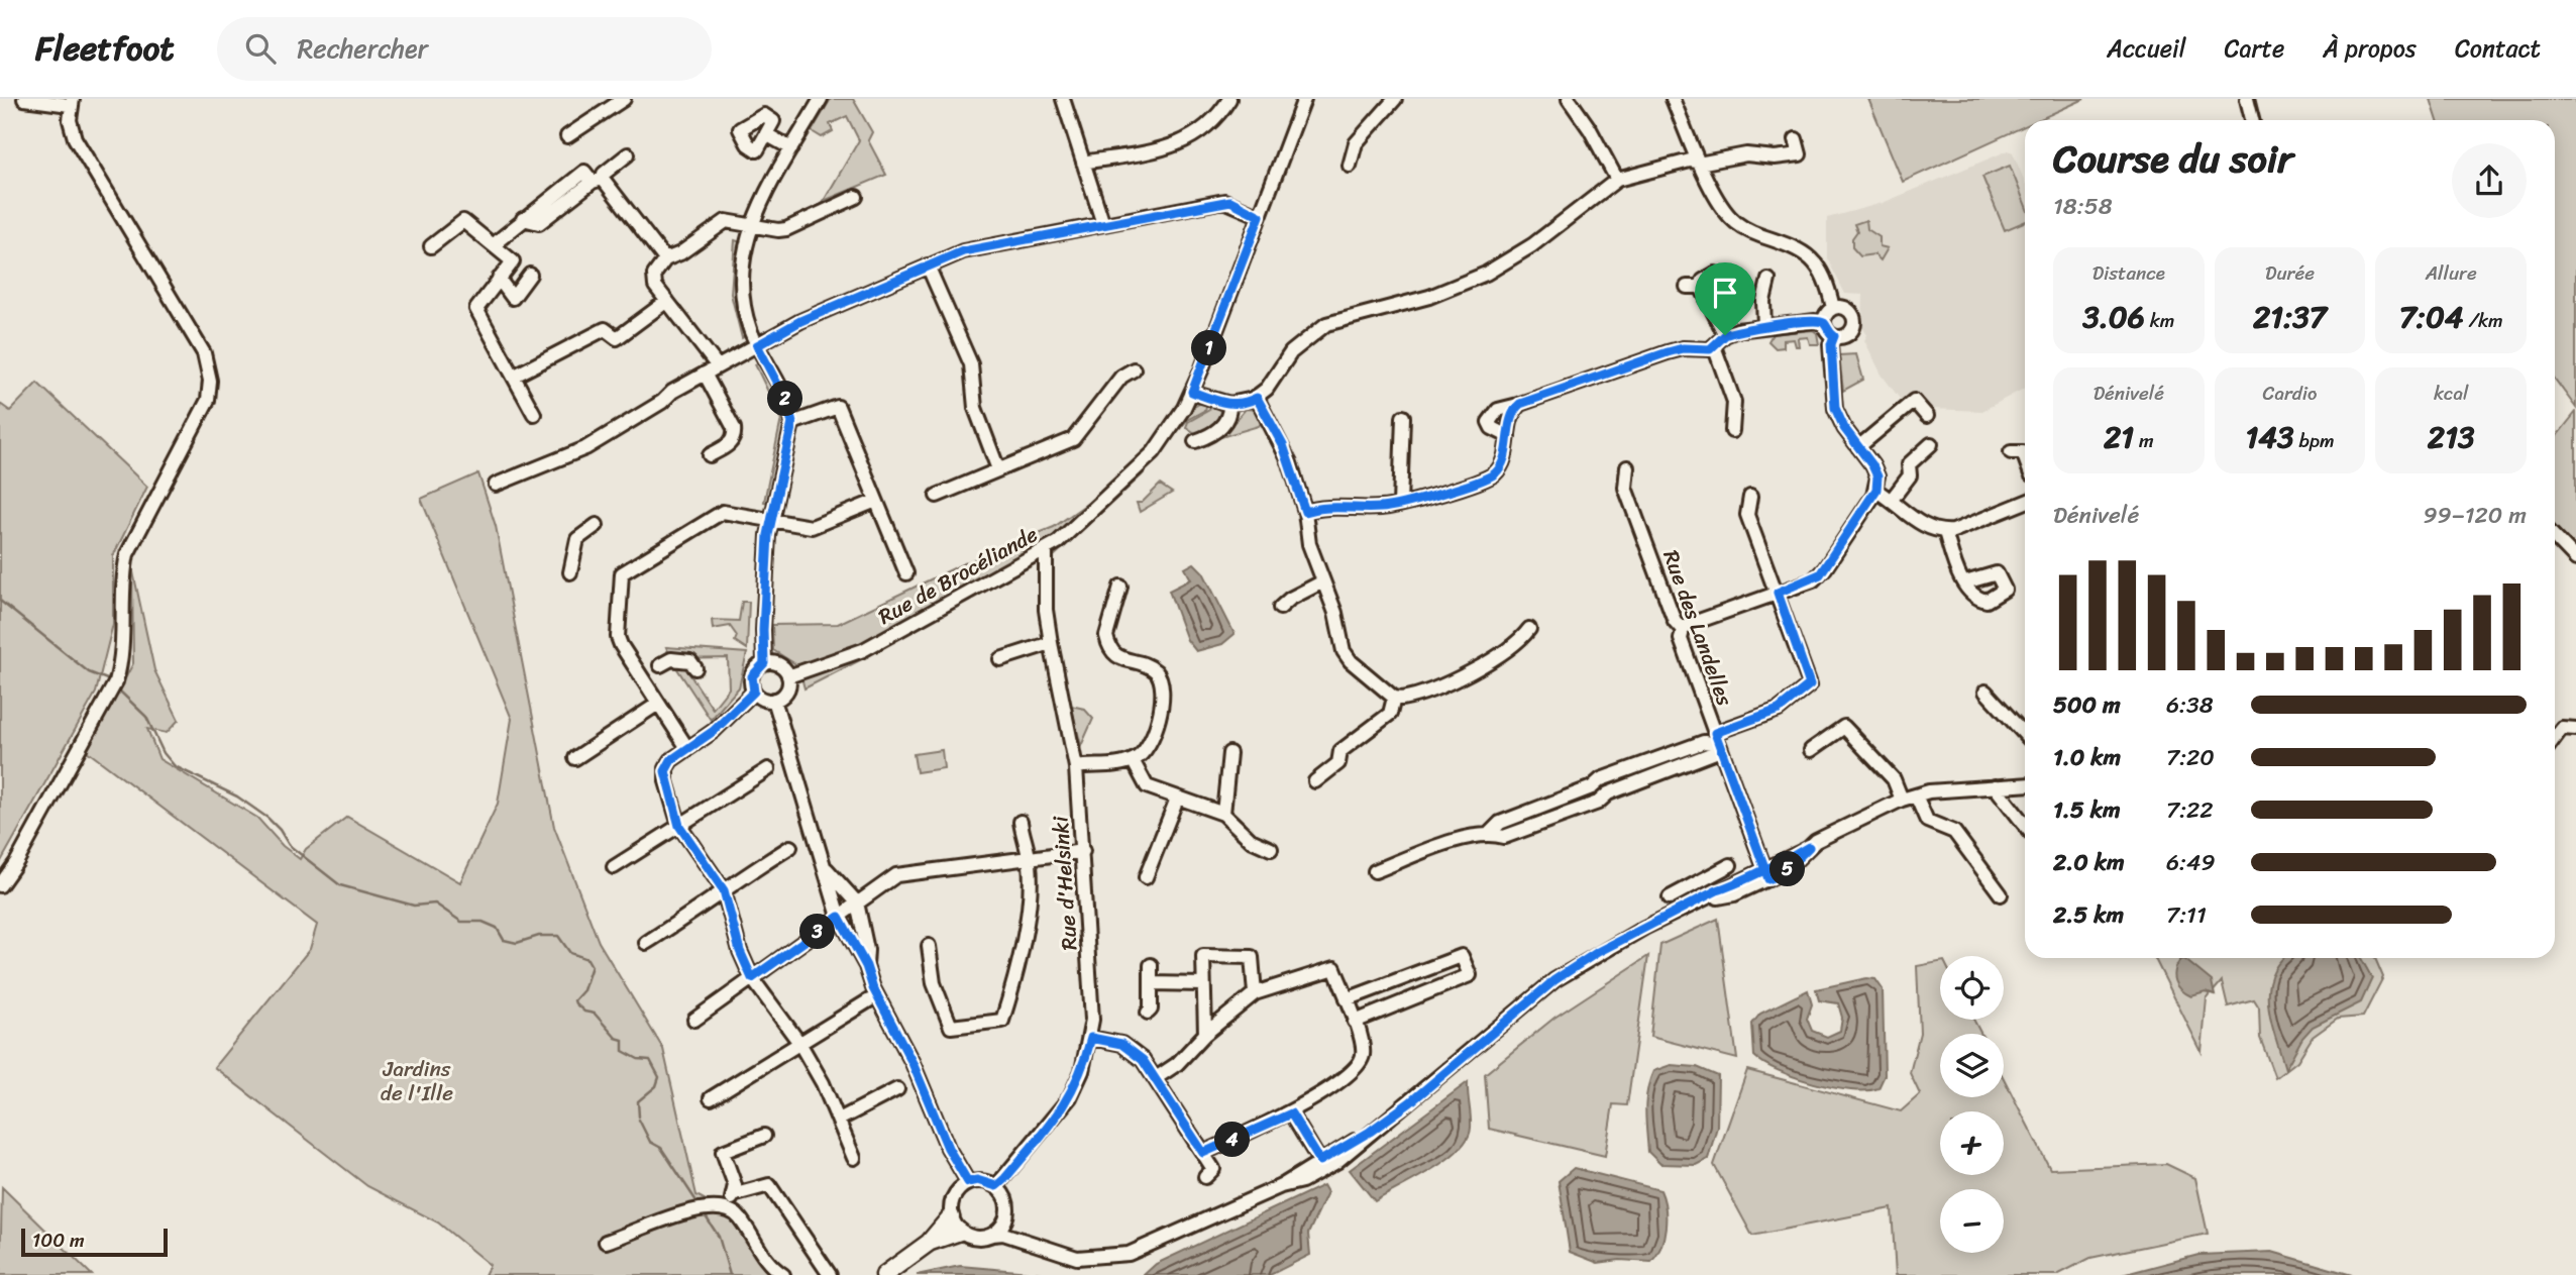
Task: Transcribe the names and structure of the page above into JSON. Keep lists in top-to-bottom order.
{
  "streets": {
    "street": ["Rue de Brocéliande", "Rue des Landelles", "Rue d'Helsinki"]
  },
  "crossings": [
    ["Rue de Brocéliande", "Rue d'Helsinki"]
  ],
  "parks": ["Jardins de l'Ille"],
  "scale_bar": "100 m",
  "page": {
    "header": "Fleetfoot",
    "search": "Rechercher",
    "nav": [
      "Accueil",
      "Carte",
      "À propos",
      "Contact"
    ],
    "heading": ["Course du soir", "18:58"],
    "stats": [
      ["Distance", "3.06 km"],
      ["Durée", "21:37"],
      ["Allure", "7:04 /km"],
      ["Dénivelé", "21 m"],
      ["Cardio", "143 bpm"],
      ["kcal", "213"]
    ],
    "pins": [
      "1",
      "2",
      "5",
      "3",
      "4"
    ],
    "chart": ["Dénivelé", "99–120 m"],
    "list": [
      {
        "name": "500 m",
        "note": "6:38"
      },
      {
        "name": "1.0 km",
        "note": "7:20"
      },
      {
        "name": "1.5 km",
        "note": "7:22"
      },
      {
        "name": "2.0 km",
        "note": "6:49"
      },
      {
        "name": "2.5 km",
        "note": "7:11"
      }
    ],
    "map_buttons": ["+", "−"],
    "scale": "100 m"
  }
}
